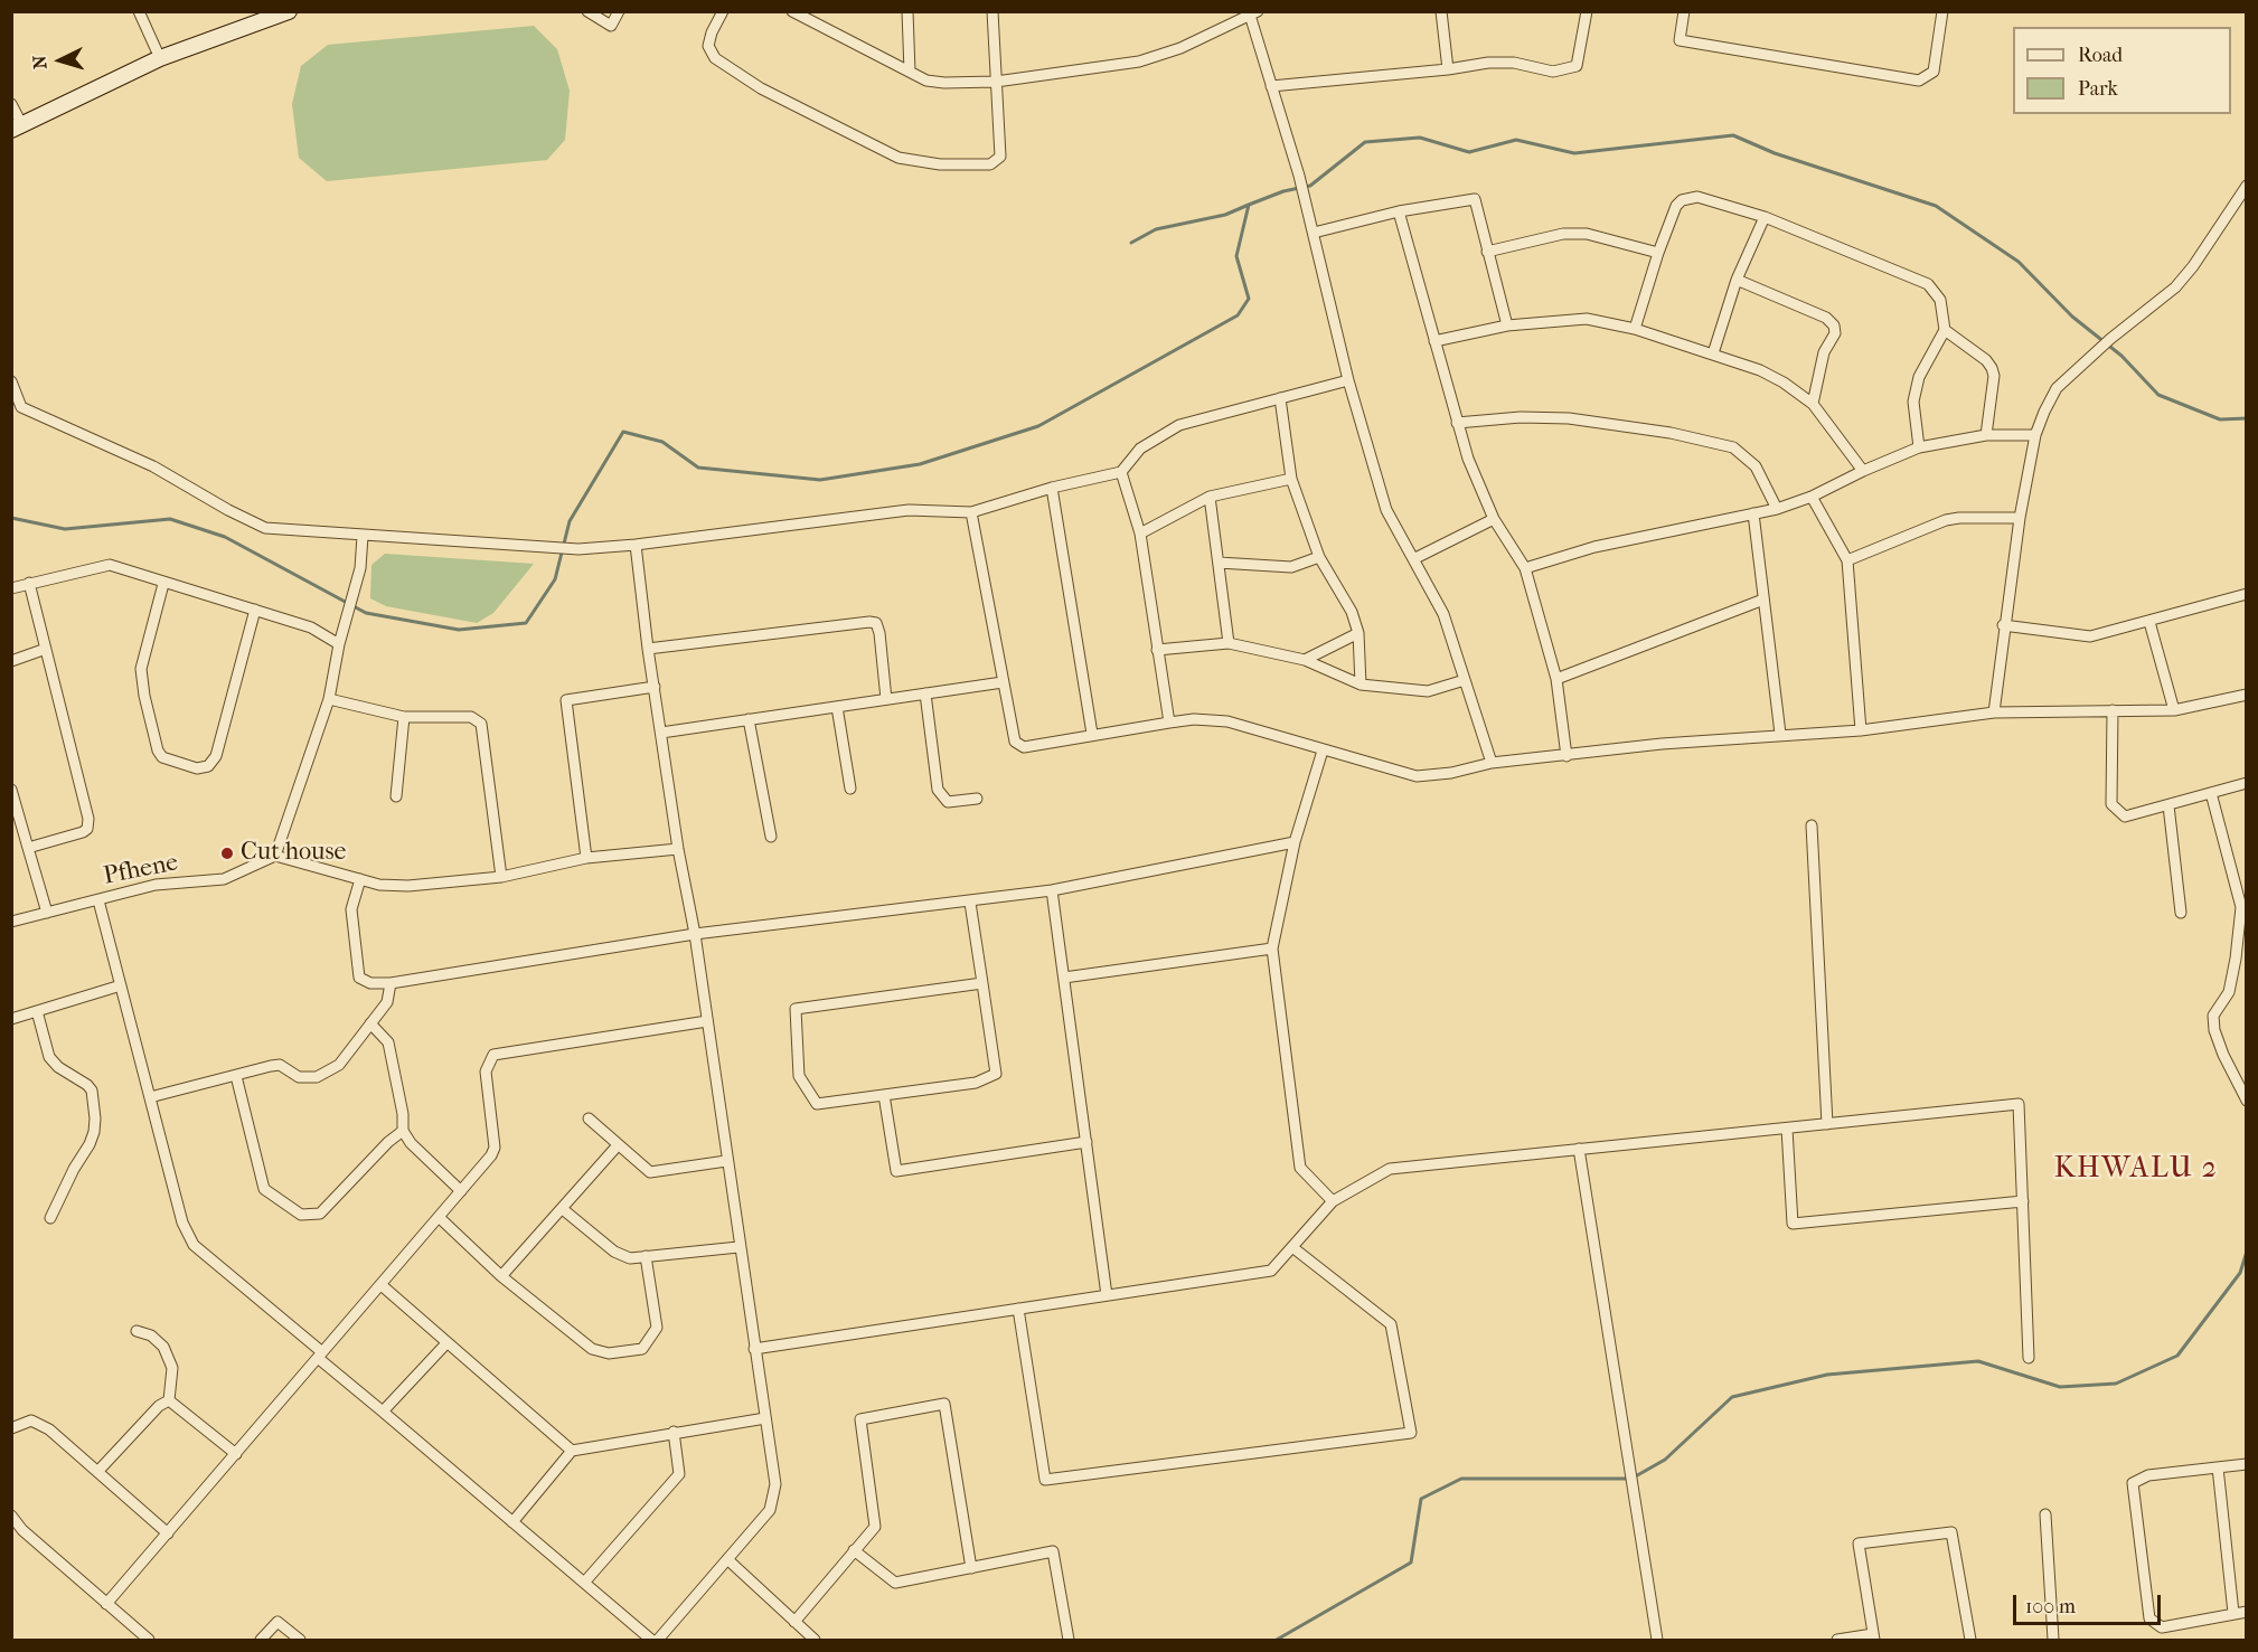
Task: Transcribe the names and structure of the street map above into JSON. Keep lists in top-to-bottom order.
{
  "streets": {
    "street": ["Pfhene"]
  },
  "districts": ["KHWALU 2"],
  "places": ["Cut house"],
  "legend": ["Road", "Park"],
  "scale_bar": "100 m",
  "north": "left"
}
